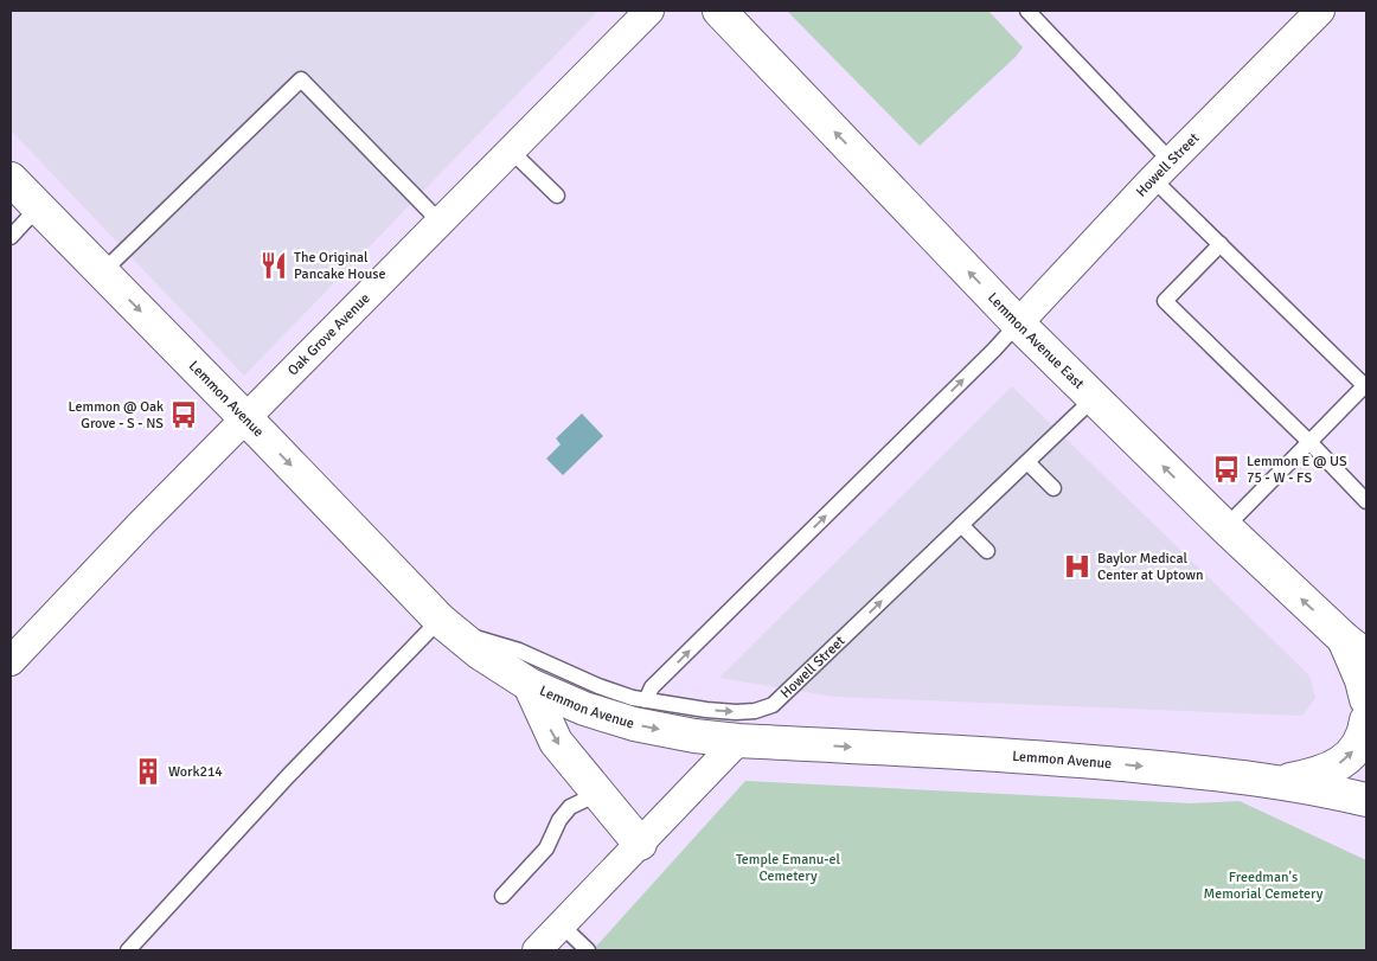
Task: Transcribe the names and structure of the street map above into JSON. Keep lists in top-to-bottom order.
{
  "streets": {
    "main road": ["Lemmon Avenue East", "Lemmon Avenue"],
    "street": ["Howell Street", "Oak Grove Avenue"]
  },
  "crossings": [
    ["Howell Street", "Lemmon Avenue East"],
    ["Howell Street", "Lemmon Avenue"],
    ["Oak Grove Avenue", "Lemmon Avenue"]
  ],
  "one_way": ["Lemmon Avenue East", "Lemmon Avenue"],
  "parks": ["Temple Emanu-el Cemetery", "Freedman's Memorial Cemetery"],
  "places": {
    "restaurant": ["The Original Pancake House"],
    "bus stop": ["Lemmon @ Oak Grove - S - NS", "Lemmon E @ US 75 - W - FS"],
    "hospital": ["Baylor Medical Center at Uptown"],
    "building": ["Work214"]
  }
}
